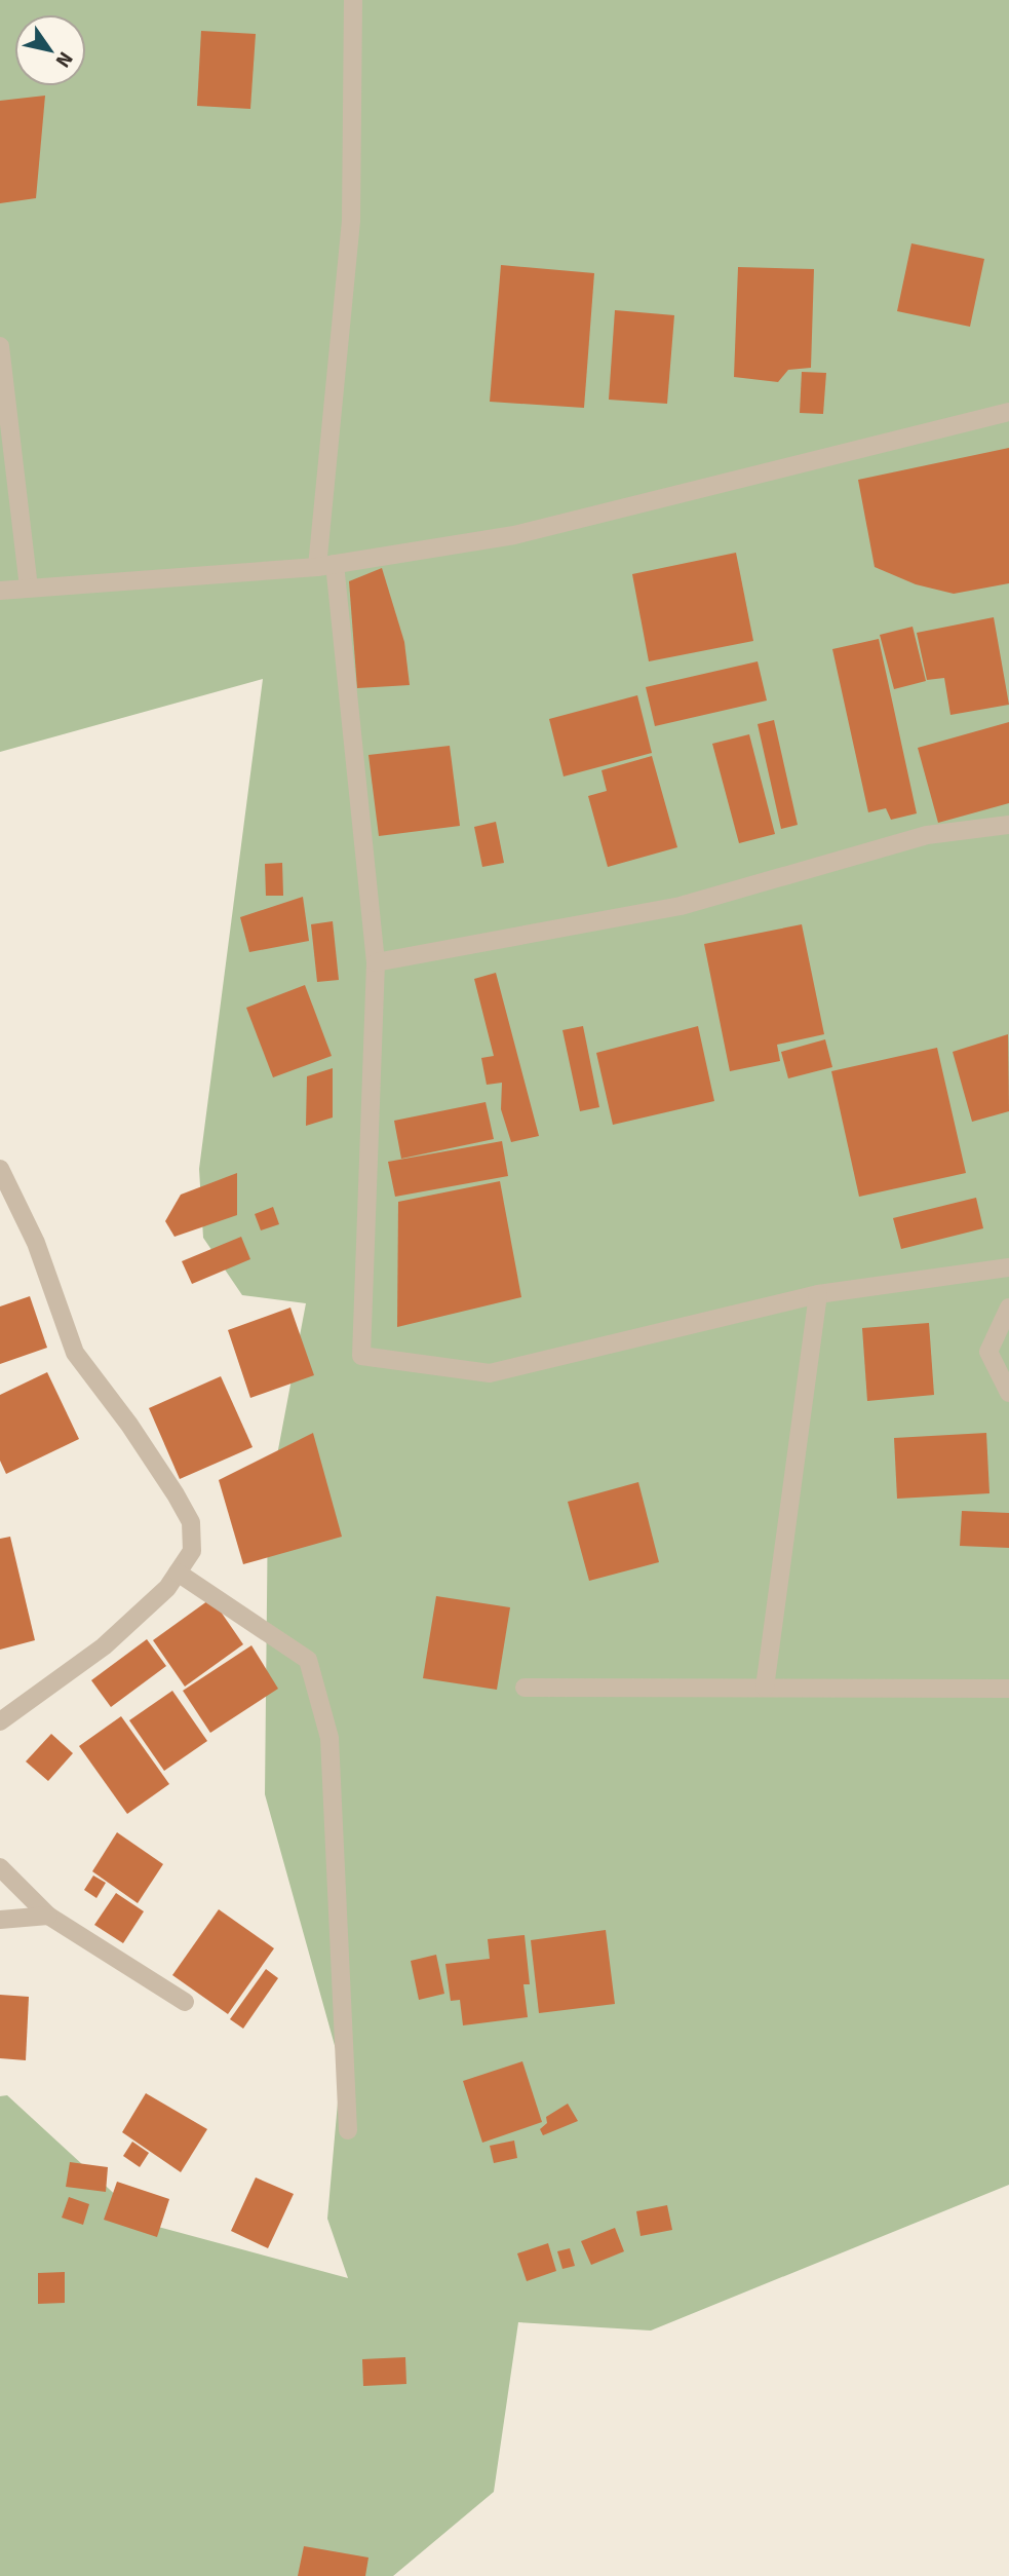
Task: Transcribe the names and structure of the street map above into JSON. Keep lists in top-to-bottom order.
{
  "north": "bottom right"
}
